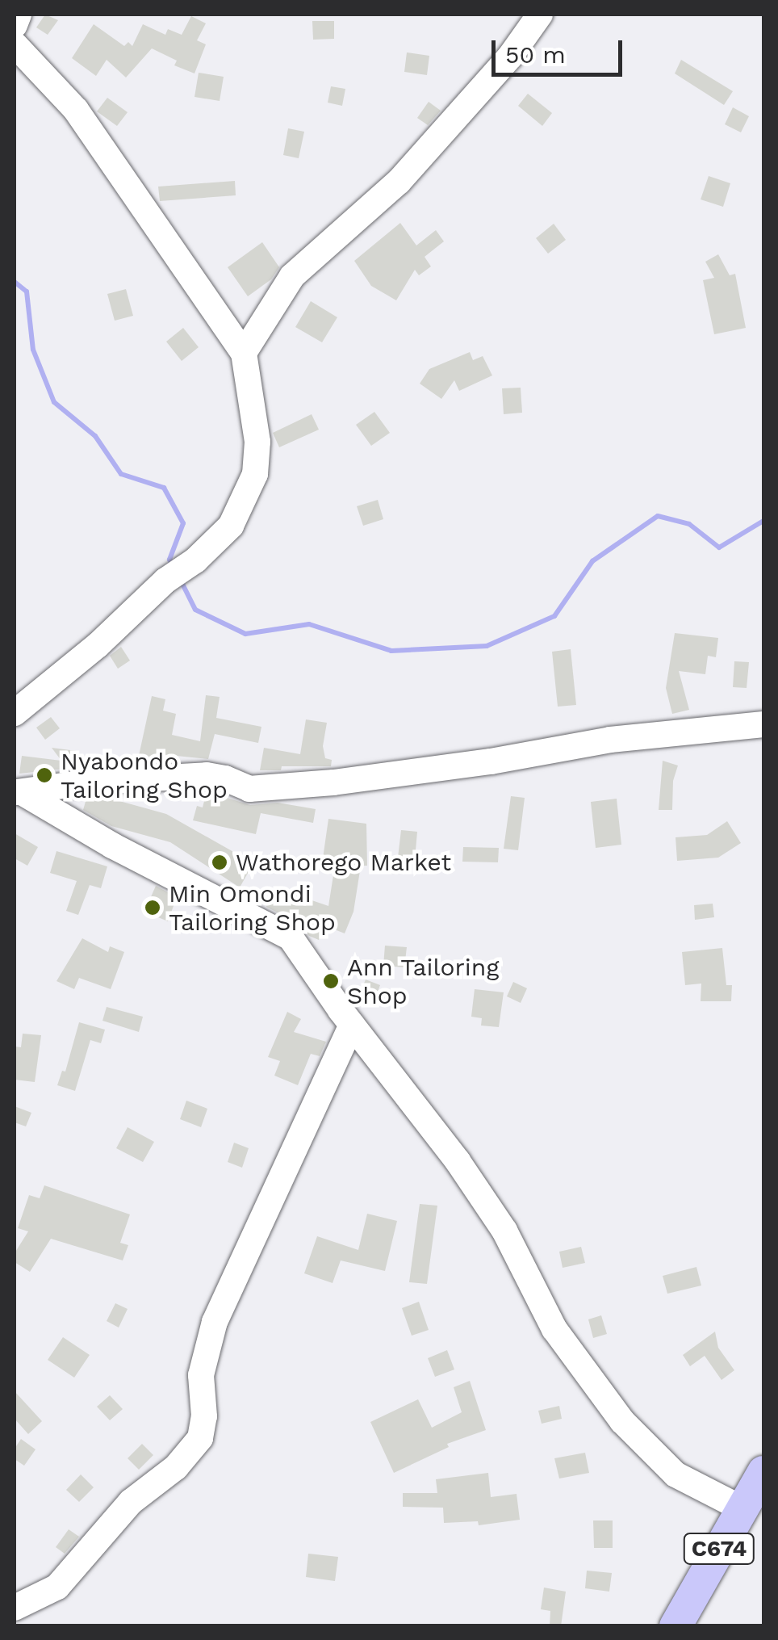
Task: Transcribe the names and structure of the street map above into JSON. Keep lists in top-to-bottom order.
{
  "streets": {
    "main road": ["C674"]
  },
  "places": [
    "Nyabondo Tailoring Shop",
    "Wathorego Market",
    "Min Omondi Tailoring Shop",
    "Ann Tailoring Shop"
  ],
  "scale_bar": "50 m"
}
